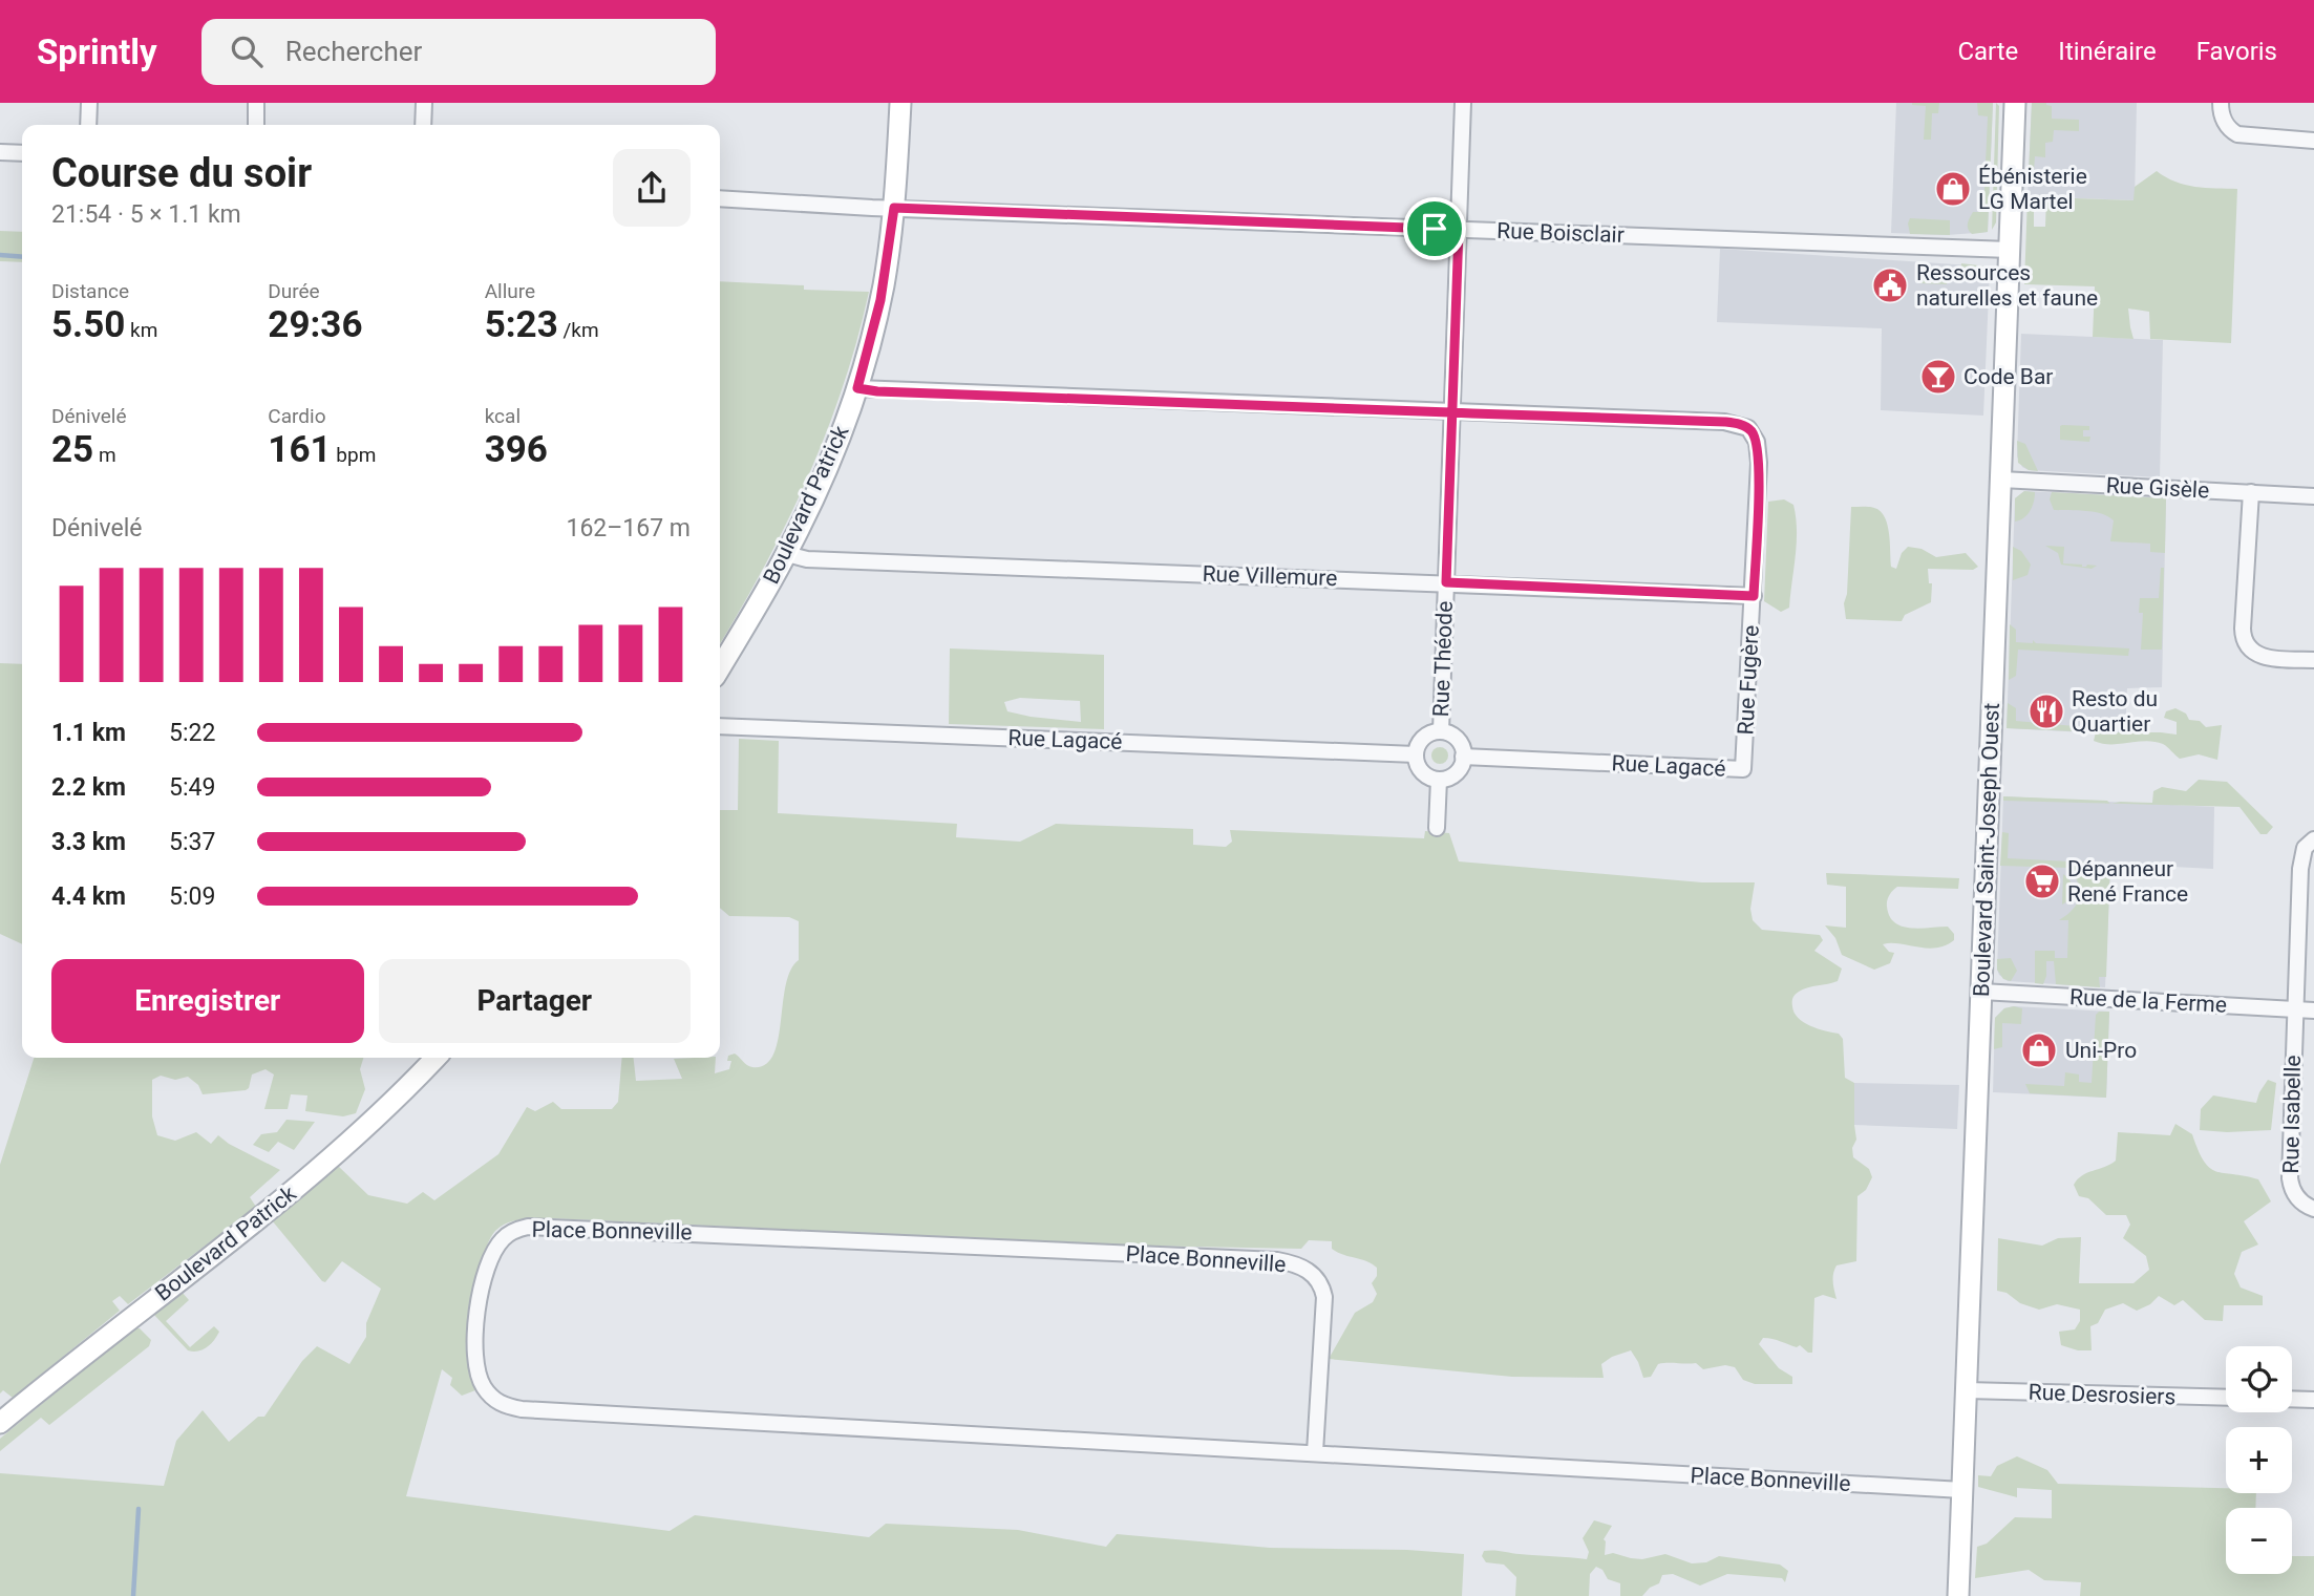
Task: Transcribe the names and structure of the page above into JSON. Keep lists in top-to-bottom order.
{
  "streets": {
    "main road": ["Boulevard Patrick", "Boulevard Saint-Joseph Ouest"],
    "street": [
      "Rue Boisclair",
      "Rue Gisèle",
      "Rue Villemure",
      "Rue Théode",
      "Rue Fugère",
      "Rue Lagacé",
      "Rue de la Ferme",
      "Rue Isabelle",
      "Place Bonneville",
      "Rue Desrosiers"
    ]
  },
  "crossings": [
    ["Rue Boisclair", "Boulevard Patrick"],
    ["Rue Boisclair", "Rue Théode"],
    ["Rue Boisclair", "Boulevard Saint-Joseph Ouest"],
    ["Rue Gisèle", "Boulevard Saint-Joseph Ouest"],
    ["Boulevard Patrick", "Rue Villemure"],
    ["Boulevard Patrick", "Rue Fugère"],
    ["Rue Villemure", "Rue Théode"],
    ["Rue Villemure", "Rue Fugère"],
    ["Rue Théode", "Rue Fugère"],
    ["Rue Théode", "Rue Lagacé"],
    ["Rue Fugère", "Rue Lagacé"],
    ["Boulevard Saint-Joseph Ouest", "Rue de la Ferme"],
    ["Boulevard Saint-Joseph Ouest", "Place Bonneville"],
    ["Boulevard Saint-Joseph Ouest", "Rue Desrosiers"],
    ["Rue de la Ferme", "Rue Isabelle"]
  ],
  "places": {
    "shop": ["Ébénisterie LG Martel", "Uni-Pro"],
    "public building": ["Ressources naturelles et faune"],
    "bar": ["Code Bar"],
    "restaurant": ["Resto du Quartier"],
    "supermarket": ["Dépanneur René France"]
  },
  "page": {
    "header": "Sprintly",
    "search": "Rechercher",
    "nav": ["Carte", "Itinéraire", "Favoris"],
    "heading": ["Course du soir", "21:54 · 5 × 1.1 km"],
    "stats": [
      ["Distance", "5.50 km"],
      ["Durée", "29:36"],
      ["Allure", "5:23 /km"],
      ["Dénivelé", "25 m"],
      ["Cardio", "161 bpm"],
      ["kcal", "396"]
    ],
    "chart": ["Dénivelé", "162–167 m"],
    "list": [
      {
        "name": "1.1 km",
        "note": "5:22"
      },
      {
        "name": "2.2 km",
        "note": "5:49"
      },
      {
        "name": "3.3 km",
        "note": "5:37"
      },
      {
        "name": "4.4 km",
        "note": "5:09"
      }
    ],
    "buttons": ["Enregistrer", "Partager"],
    "map_buttons": ["+", "−"]
  }
}
